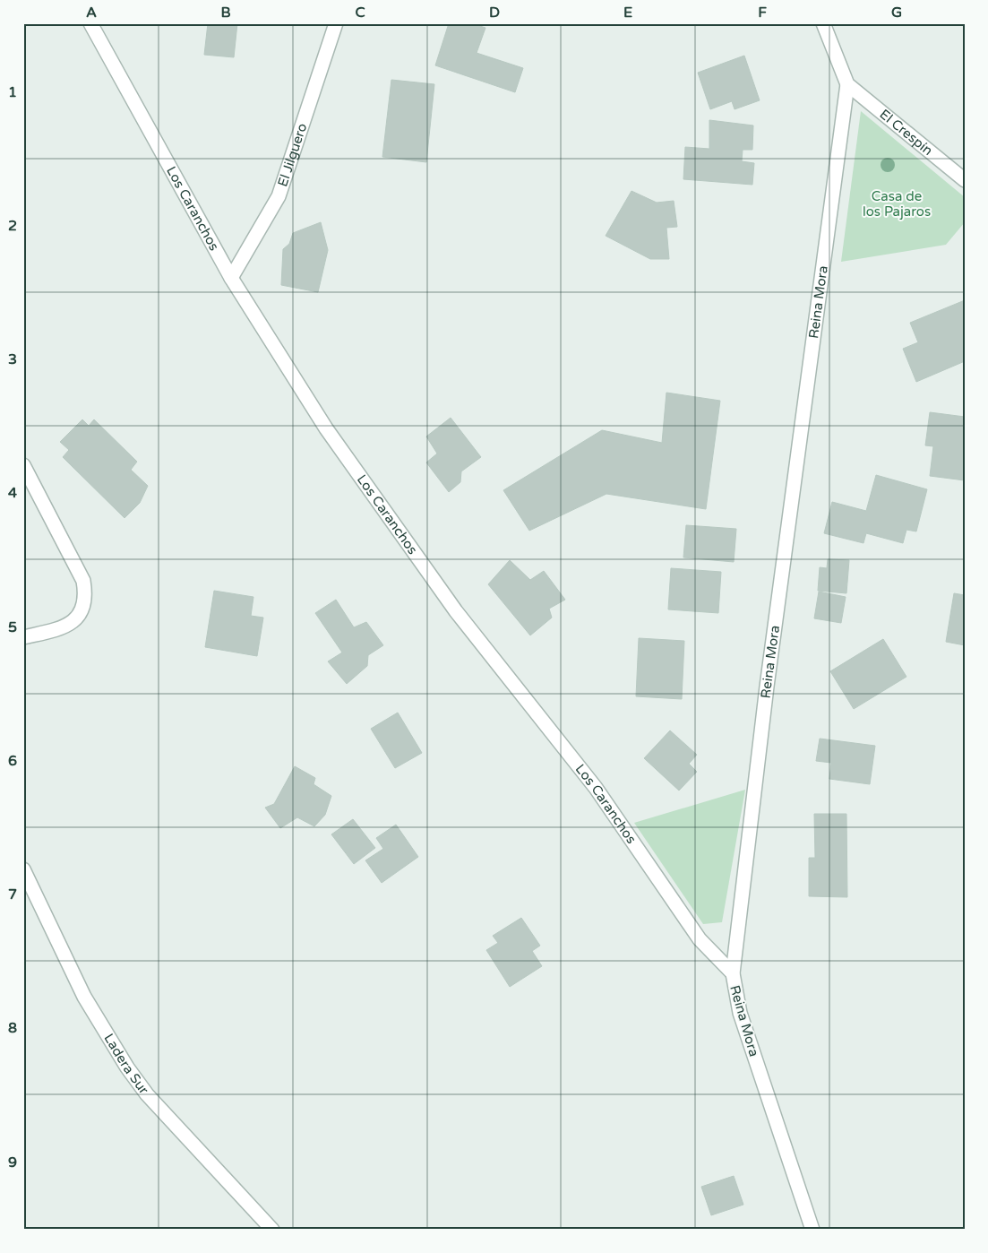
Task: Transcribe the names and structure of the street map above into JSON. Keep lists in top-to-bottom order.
{
  "streets": {
    "street": [
      "El Crespín",
      "El Jilguero",
      "Los Caranchos",
      "Reina Mora",
      "Ladera Sur"
    ]
  },
  "crossings": [
    ["El Crespín", "Reina Mora"],
    ["El Jilguero", "Los Caranchos"],
    ["Los Caranchos", "Reina Mora"]
  ],
  "parks": ["Casa de los Pajaros"],
  "grid": {
    "columns": [
      "A",
      "B",
      "C",
      "D",
      "E",
      "F",
      "G"
    ],
    "rows": [
      "1",
      "2",
      "3",
      "4",
      "5",
      "6",
      "7",
      "8",
      "9"
    ]
  }
}
